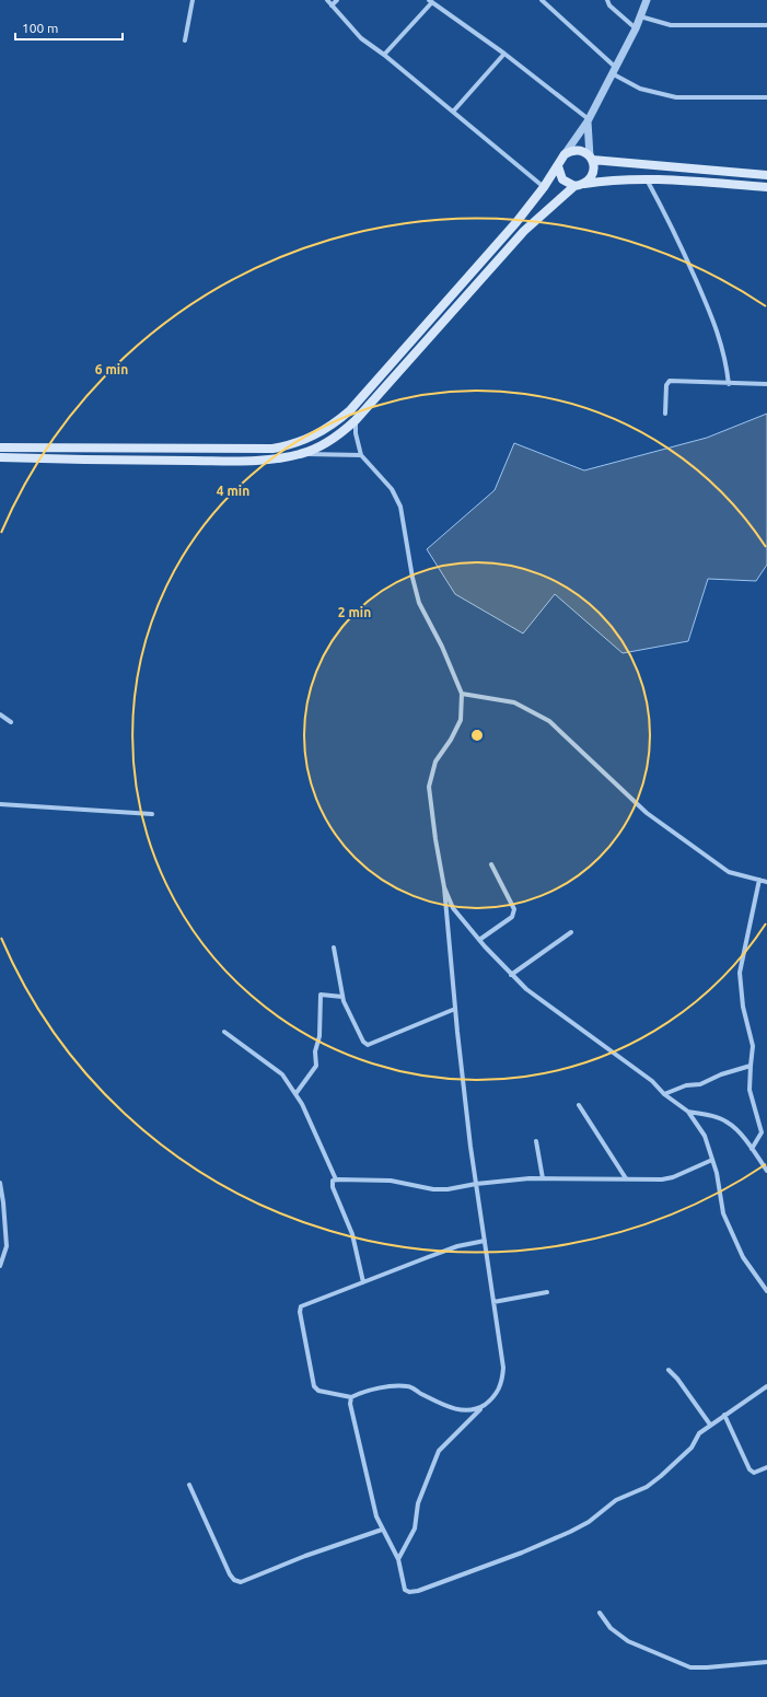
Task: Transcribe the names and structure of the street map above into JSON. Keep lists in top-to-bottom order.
{
  "scale_bar": "100 m",
  "rings": ["6 min", "4 min", "2 min"]
}
